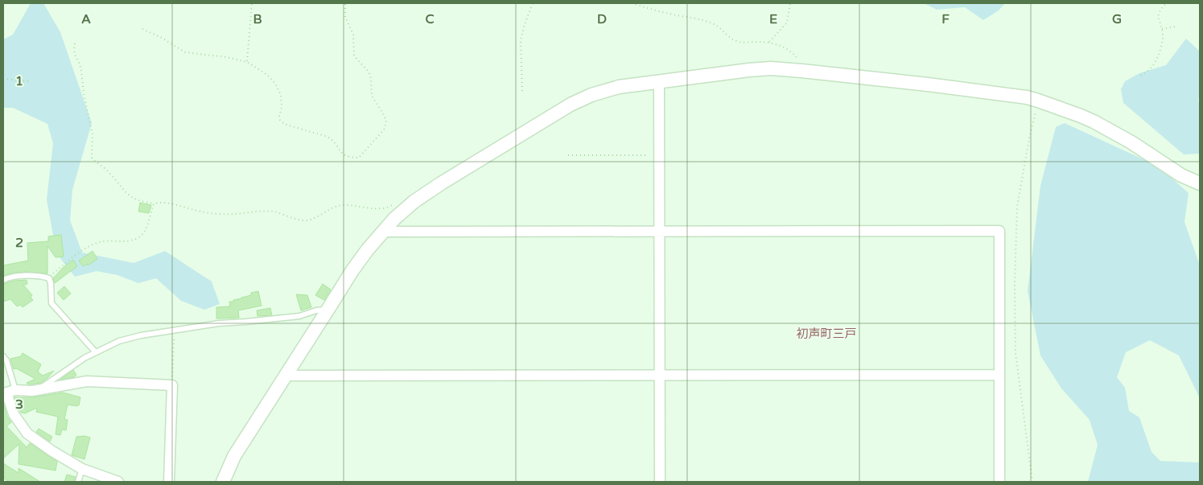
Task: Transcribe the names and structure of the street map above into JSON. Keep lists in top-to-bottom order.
{
  "districts": ["初声町三戸"],
  "grid": {
    "columns": [
      "A",
      "B",
      "C",
      "D",
      "E",
      "F",
      "G"
    ],
    "rows": ["1", "2", "3"]
  }
}
